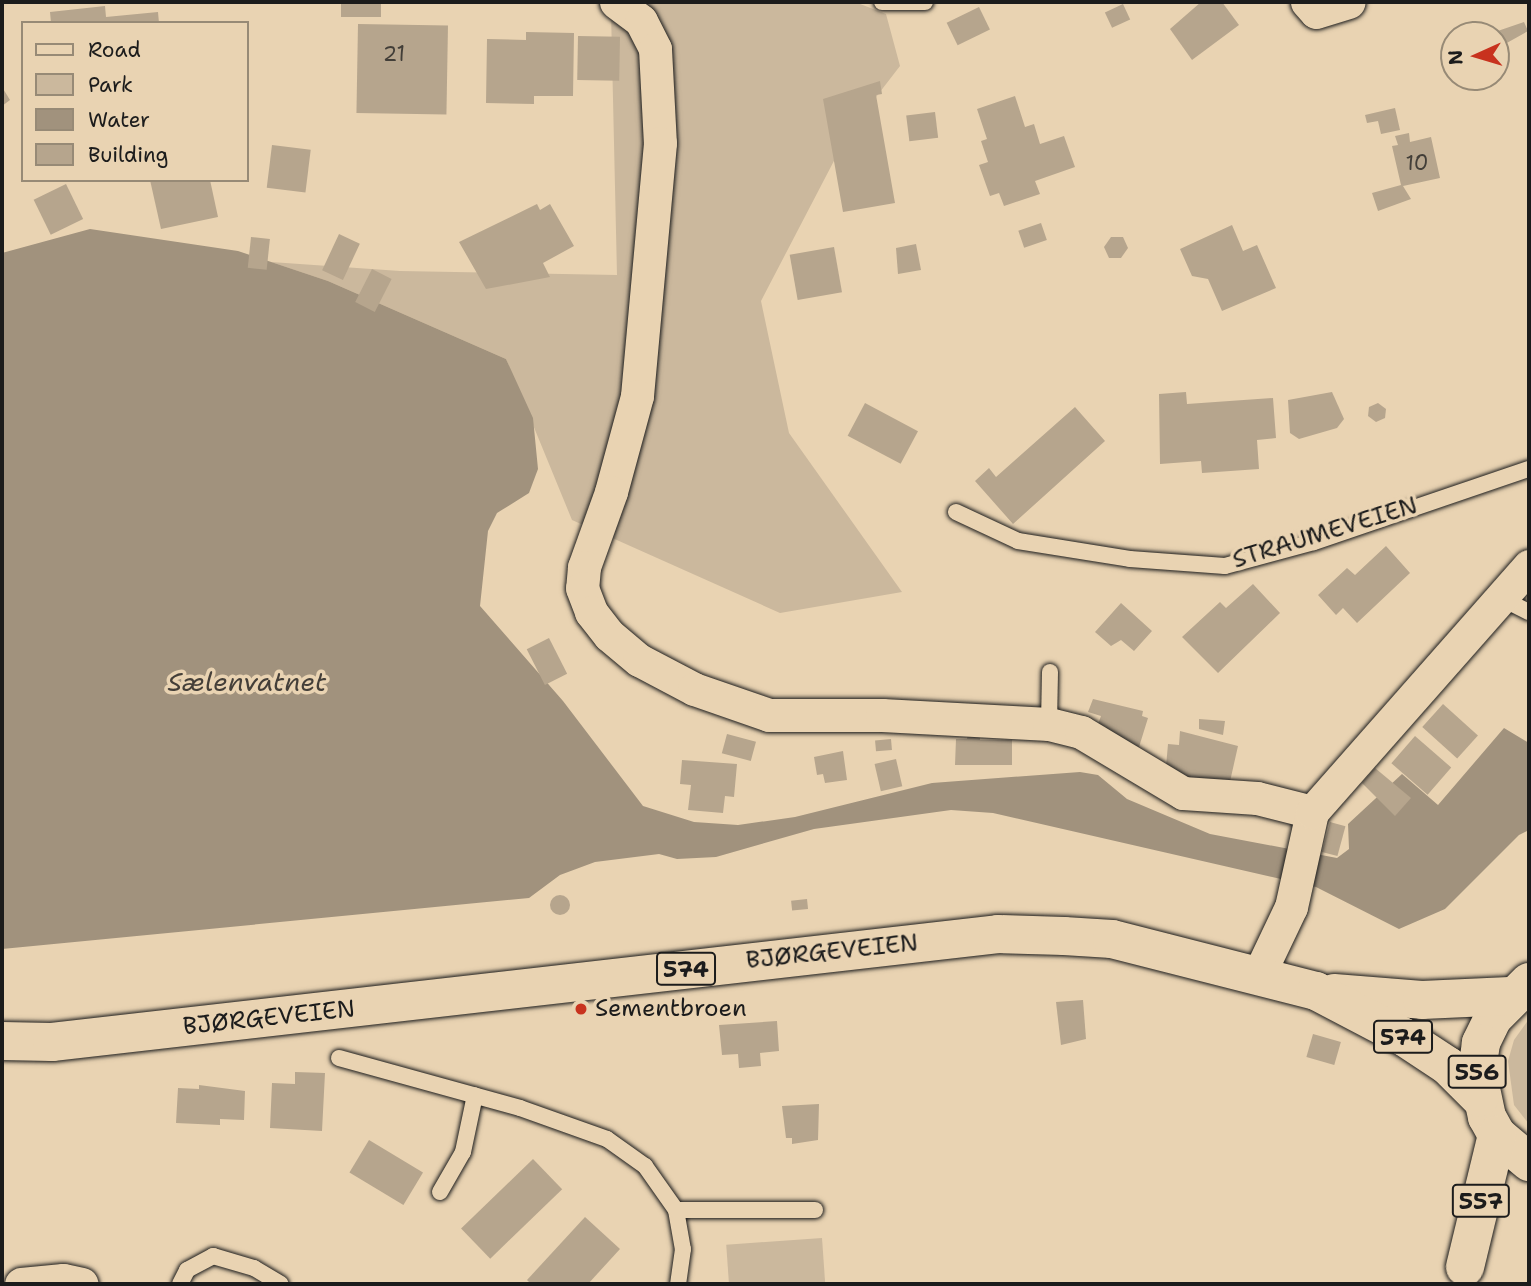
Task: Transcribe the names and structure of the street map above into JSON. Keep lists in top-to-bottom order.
{
  "streets": {
    "main road": [
      "BJØRGEVEIEN",
      "574",
      "556",
      "557"
    ],
    "lane": ["STRAUMEVEIEN"]
  },
  "crossings": [
    ["BJØRGEVEIEN", "574"],
    ["574", "556"],
    ["556", "557"]
  ],
  "water": ["Sælenvatnet"],
  "places": ["Sementbroen"],
  "house_numbers": ["21", "10"],
  "legend": [
    "Road",
    "Park",
    "Water",
    "Building"
  ],
  "north": "left"
}
